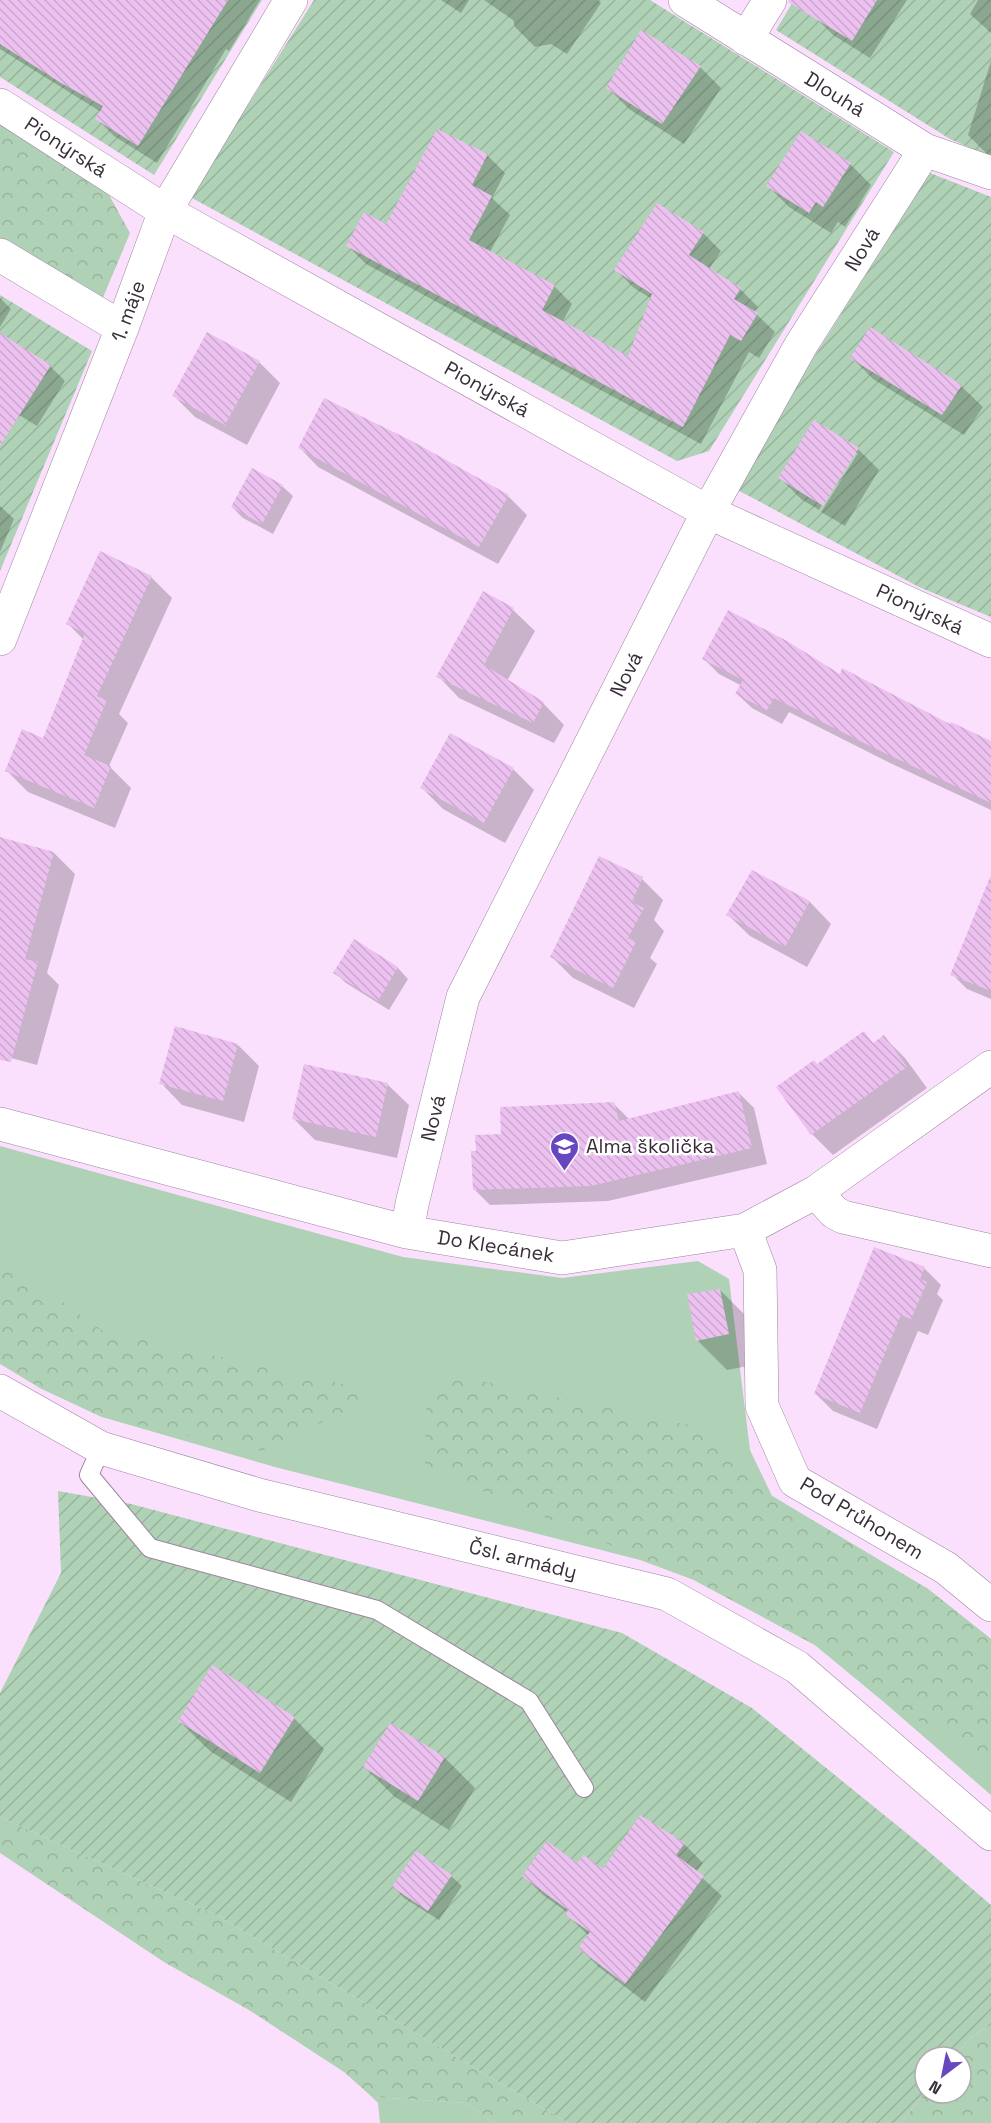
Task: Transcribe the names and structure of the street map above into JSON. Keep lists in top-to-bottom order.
{
  "streets": {
    "street": [
      "Dlouhá",
      "Pionýrská",
      "Nová",
      "1. máje",
      "Do Klecánek",
      "Pod Průhonem",
      "Čsl. armády"
    ]
  },
  "crossings": [
    ["Dlouhá", "Nová"],
    ["Pionýrská", "Nová"],
    ["Pionýrská", "1. máje"],
    ["Nová", "Do Klecánek"],
    ["Do Klecánek", "Pod Průhonem"]
  ],
  "places": {
    "school or university": ["Alma školička"]
  },
  "north": "bottom left"
}
